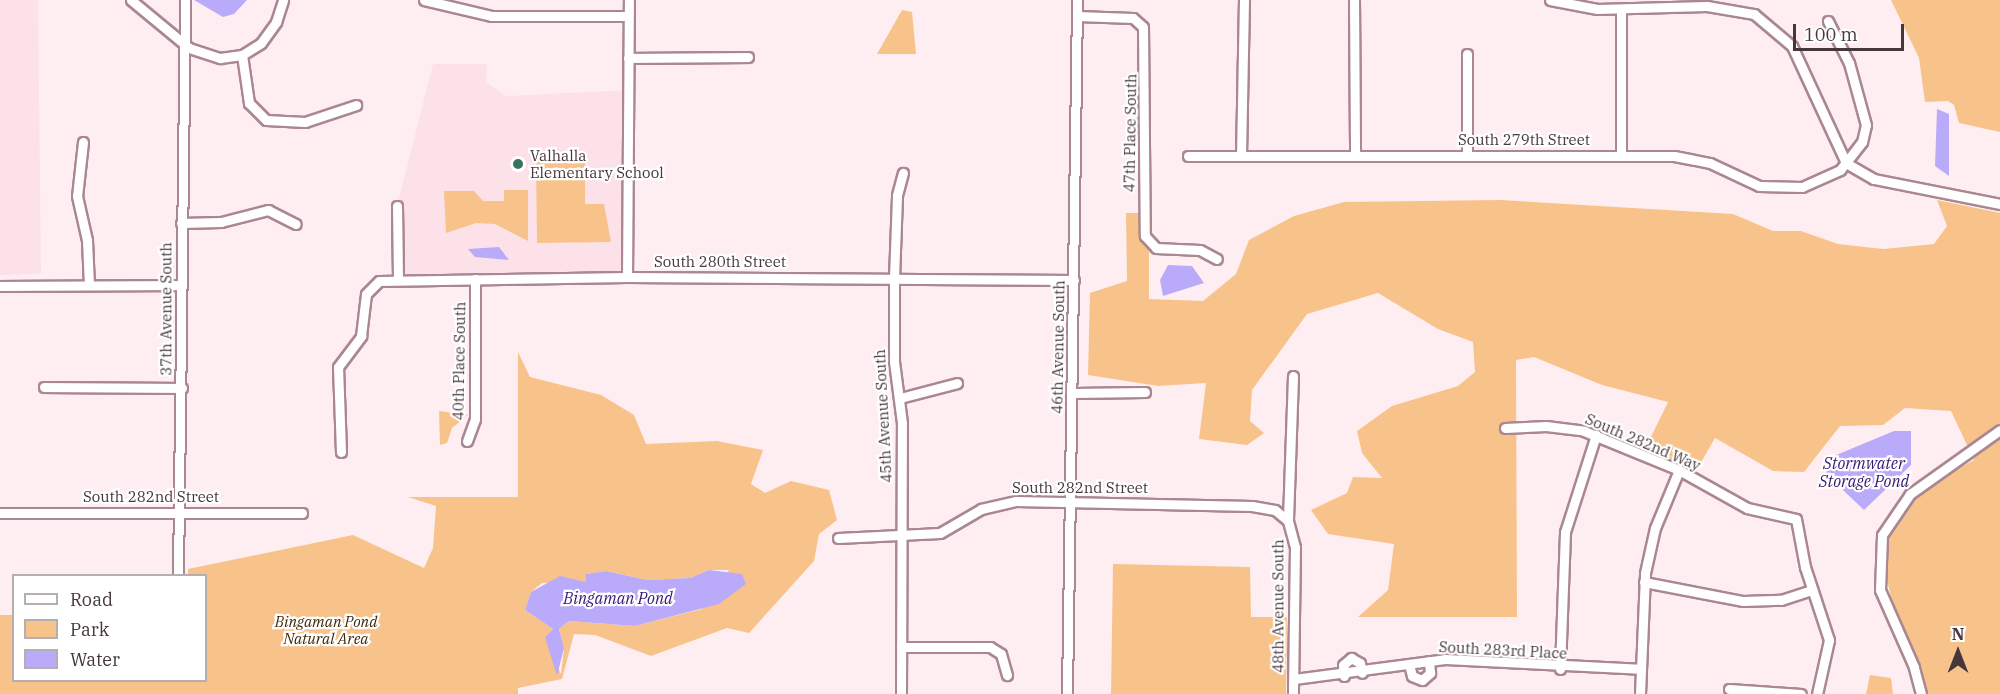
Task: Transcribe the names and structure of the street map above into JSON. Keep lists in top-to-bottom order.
{
  "streets": {
    "street": [
      "47th Place South",
      "South 279th Street",
      "South 280th Street",
      "37th Avenue South",
      "46th Avenue South",
      "40th Place South",
      "45th Avenue South",
      "South 282nd Way",
      "South 282nd Street",
      "48th Avenue South",
      "South 283rd Place"
    ]
  },
  "crossings": [
    ["47th Place South", "46th Avenue South"],
    ["South 280th Street", "46th Avenue South"],
    ["South 280th Street", "40th Place South"],
    ["South 280th Street", "45th Avenue South"],
    ["37th Avenue South", "South 282nd Street"],
    ["46th Avenue South", "South 282nd Street"],
    ["45th Avenue South", "South 282nd Street"],
    ["South 282nd Street", "48th Avenue South"],
    ["48th Avenue South", "South 283rd Place"]
  ],
  "water": ["Stormwater Storage Pond", "Bingaman Pond"],
  "parks": ["Bingaman Pond Natural Area"],
  "places": ["Valhalla Elementary School"],
  "legend": ["Road", "Park", "Water"],
  "scale_bar": "100 m",
  "north": "top"
}
